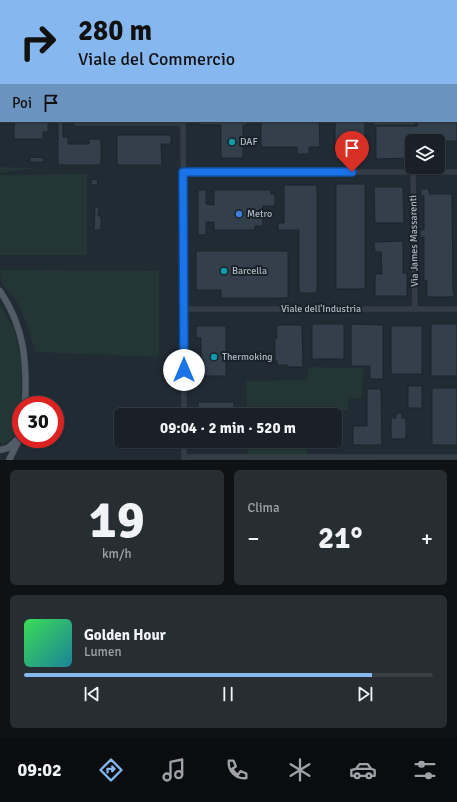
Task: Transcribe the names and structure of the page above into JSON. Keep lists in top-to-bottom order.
{
  "streets": {
    "street": ["Via James Massarenti", "Viale dell'Industria"]
  },
  "crossings": [
    ["Via James Massarenti", "Viale dell'Industria"]
  ],
  "places": [
    "DAF",
    "Metro",
    "Barcella",
    "Thermoking"
  ],
  "page": {
    "turn": ["280 m", "Viale del Commercio"],
    "then": "Poi",
    "limit": "30",
    "trip": "09:04 · 2 min · 520 m",
    "tile": [
      ["19", "km/h"],
      "Clima"
    ],
    "heat": ["−", "21°", "+"],
    "song": ["Golden Hour", "Lumen"],
    "tabs": "09:02"
  }
}
